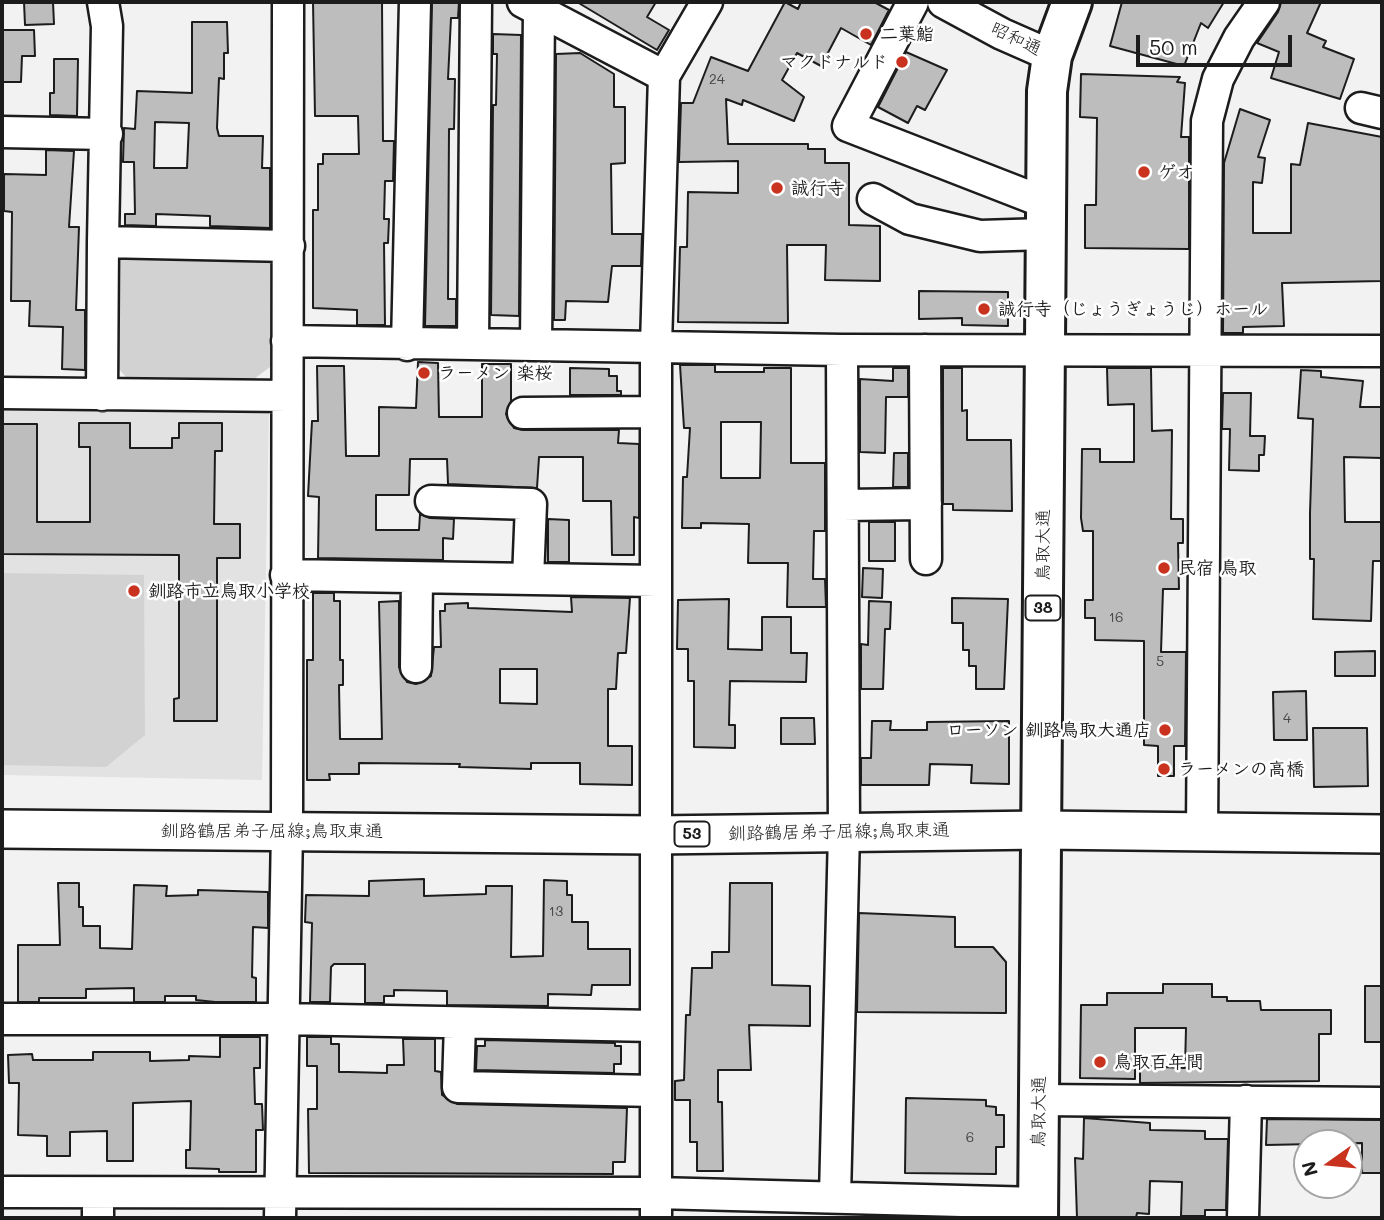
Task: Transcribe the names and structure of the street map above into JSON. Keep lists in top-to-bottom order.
{
  "streets": {
    "highway": ["鳥取大通", "38"],
    "main road": ["釧路鶴居弟子屈線;鳥取東通", "53"],
    "street": ["昭和通"]
  },
  "crossings": [
    ["昭和通", "鳥取大通"],
    ["鳥取大通", "釧路鶴居弟子屈線;鳥取東通"]
  ],
  "places": [
    "二葉鮨",
    "マクドナルド",
    "ゲオ",
    "誠行寺",
    "誠行寺（じょうぎょうじ）ホール",
    "ラ－メン 楽桜",
    "民宿 鳥取",
    "釧路市立鳥取小学校",
    "ローソン 釧路鳥取大通店",
    "ラーメンの高橋",
    "鳥取百年間"
  ],
  "house_numbers": [
    "24",
    "16",
    "5",
    "4",
    "13",
    "6"
  ],
  "scale_bar": "50 m",
  "north": "left"
}
